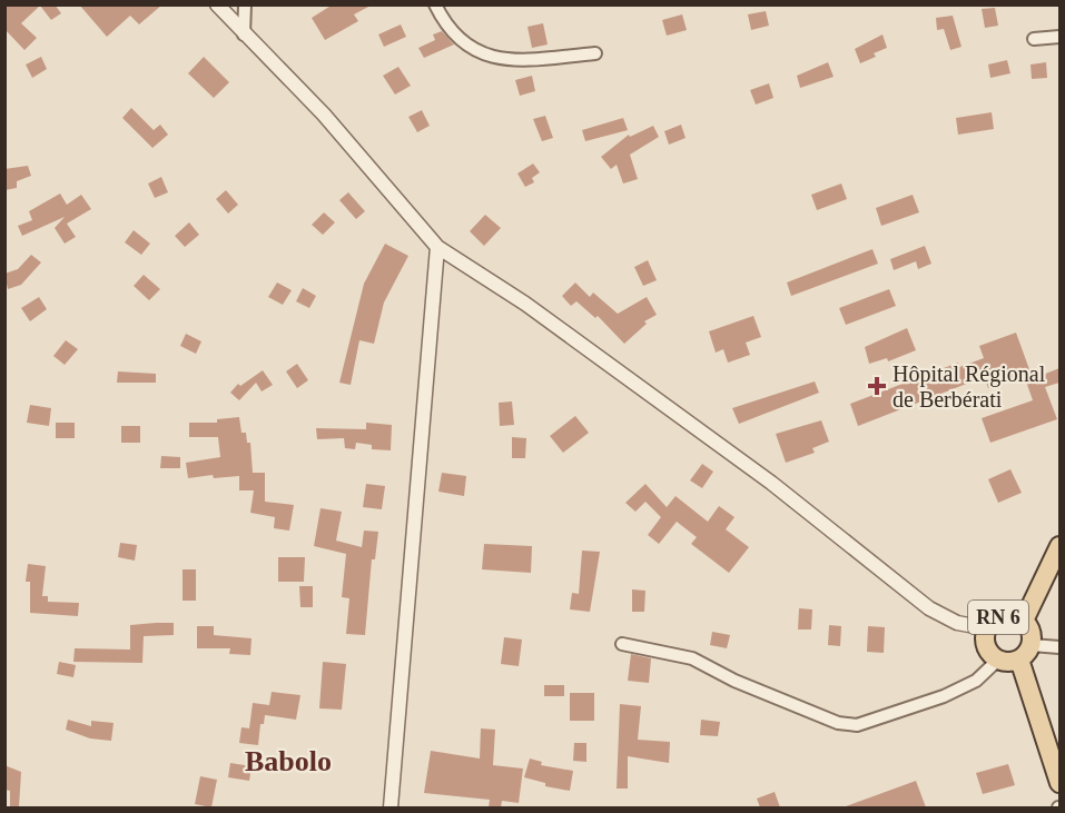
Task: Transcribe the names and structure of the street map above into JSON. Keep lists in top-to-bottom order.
{
  "streets": {
    "main road": ["RN 6"]
  },
  "districts": ["Babolo"],
  "places": {
    "health": ["Hôpital Régional de Berbérati"]
  }
}
